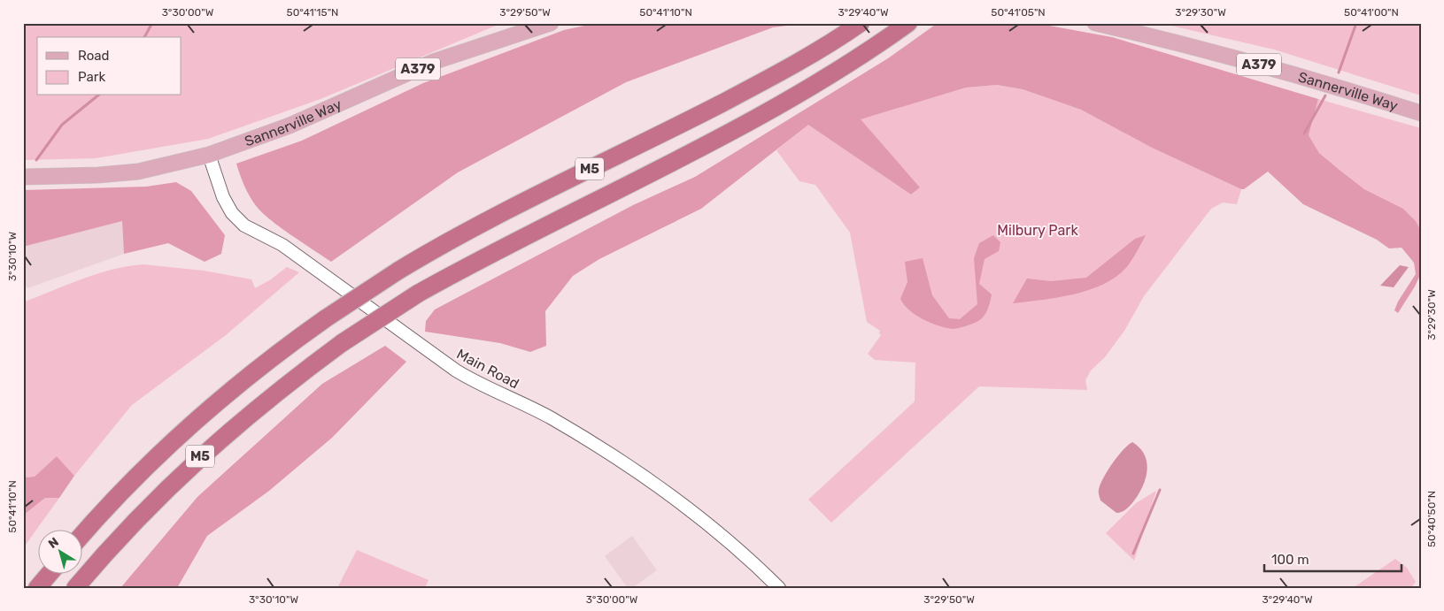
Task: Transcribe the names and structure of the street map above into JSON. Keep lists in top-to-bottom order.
{
  "streets": {
    "highway": ["M5"],
    "main road": ["A379", "Sannerville Way"],
    "street": ["Main Road"]
  },
  "crossings": [
    ["Sannerville Way", "Main Road"]
  ],
  "parks": ["Milbury Park"],
  "legend": ["Road", "Park"],
  "scale_bar": "100 m",
  "north": "top left",
  "coordinates": [
    "3°30'00\"W",
    "50°41'15\"N",
    "3°29'50\"W",
    "50°41'10\"N",
    "3°29'40\"W",
    "50°41'05\"N",
    "3°29'30\"W",
    "50°41'00\"N",
    "3°30'10\"W",
    "50°40'50\"N"
  ]
}
